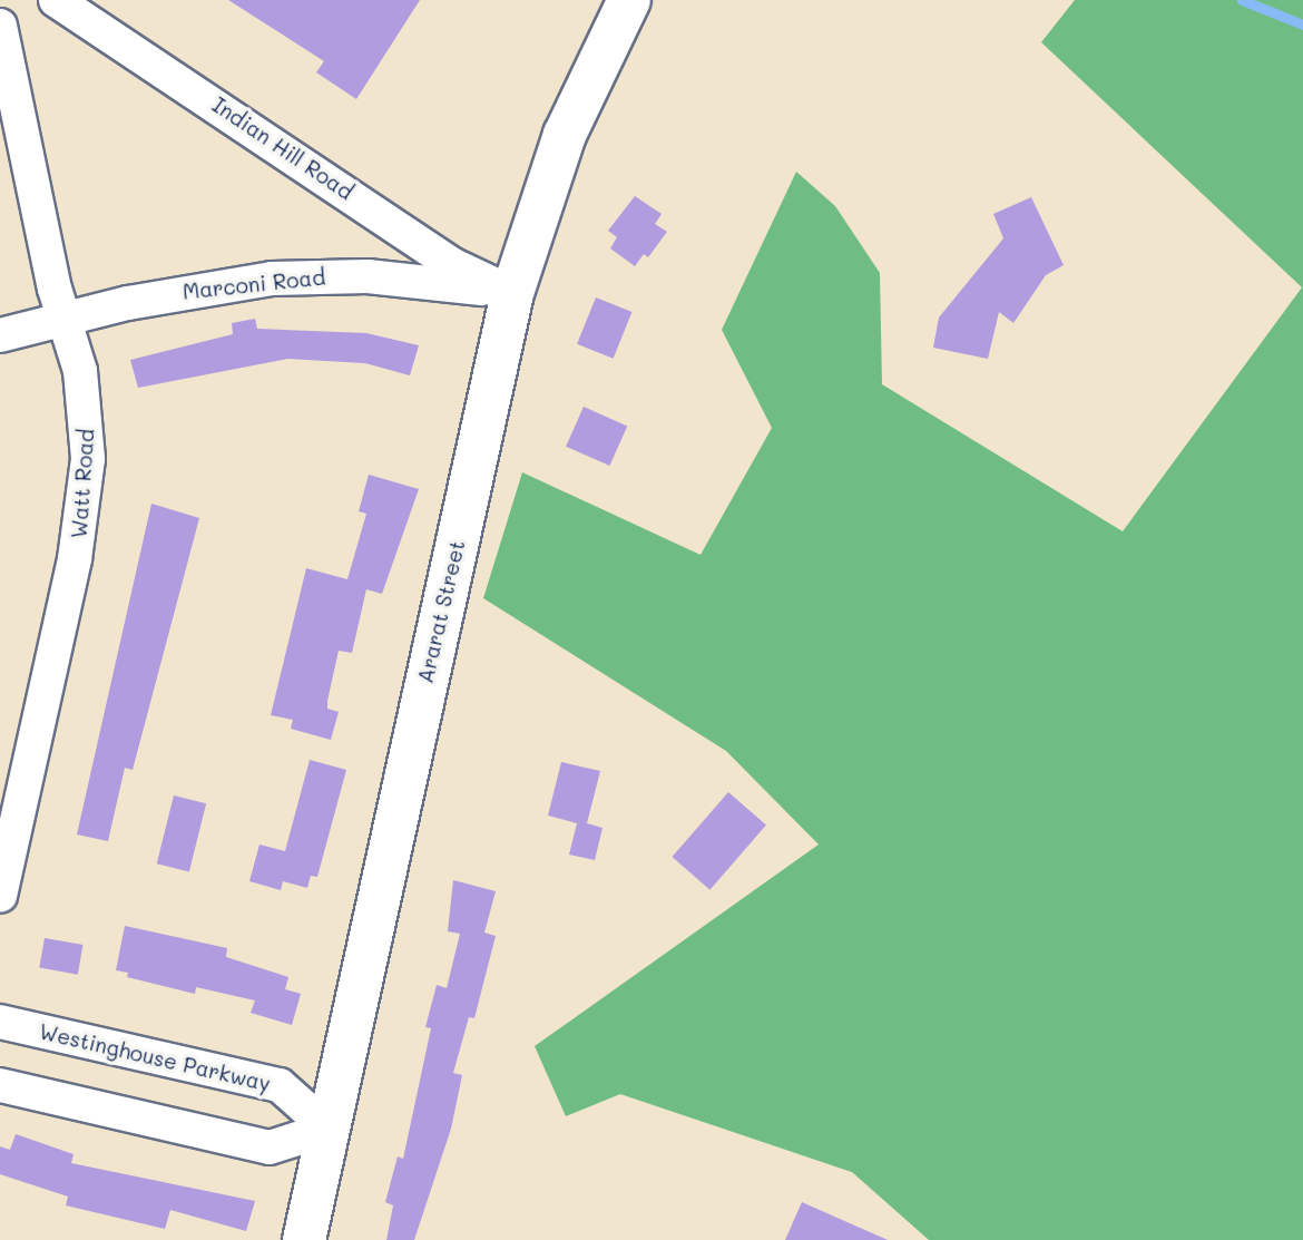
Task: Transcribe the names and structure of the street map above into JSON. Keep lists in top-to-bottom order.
{
  "streets": {
    "main road": ["Ararat Street"],
    "street": [
      "Indian Hill Road",
      "Marconi Road",
      "Watt Road",
      "Westinghouse Parkway"
    ]
  },
  "crossings": [
    ["Indian Hill Road", "Marconi Road"],
    ["Indian Hill Road", "Ararat Street"],
    ["Marconi Road", "Watt Road"],
    ["Marconi Road", "Ararat Street"],
    ["Ararat Street", "Westinghouse Parkway"]
  ]
}
